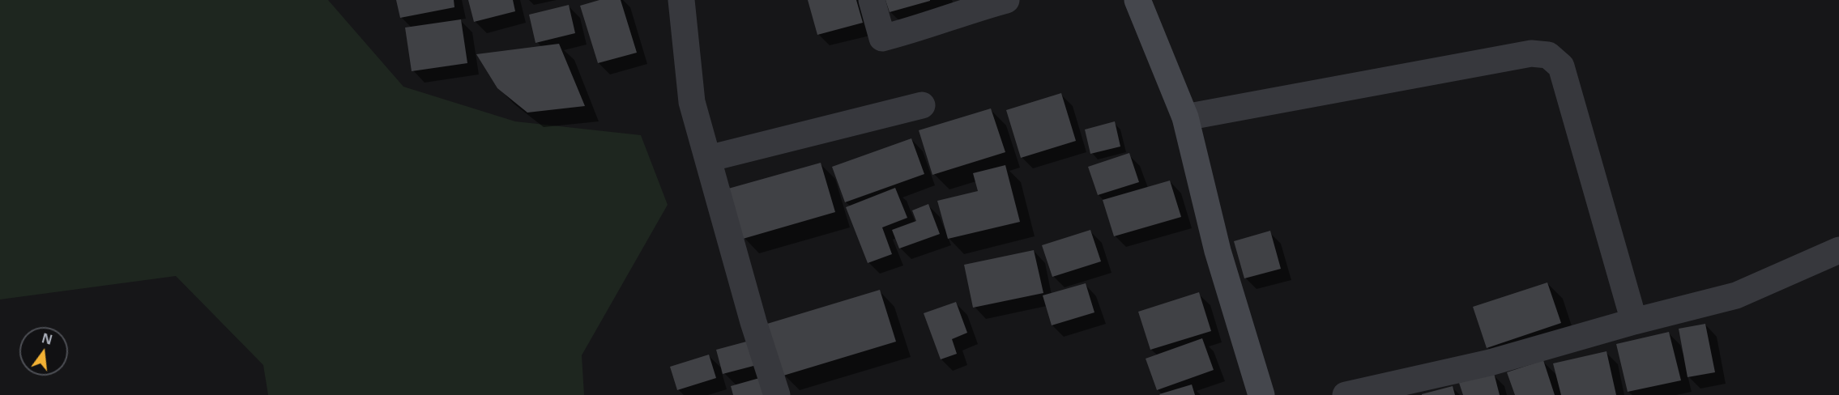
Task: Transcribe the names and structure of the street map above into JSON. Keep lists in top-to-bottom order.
{
  "north": "top"
}
